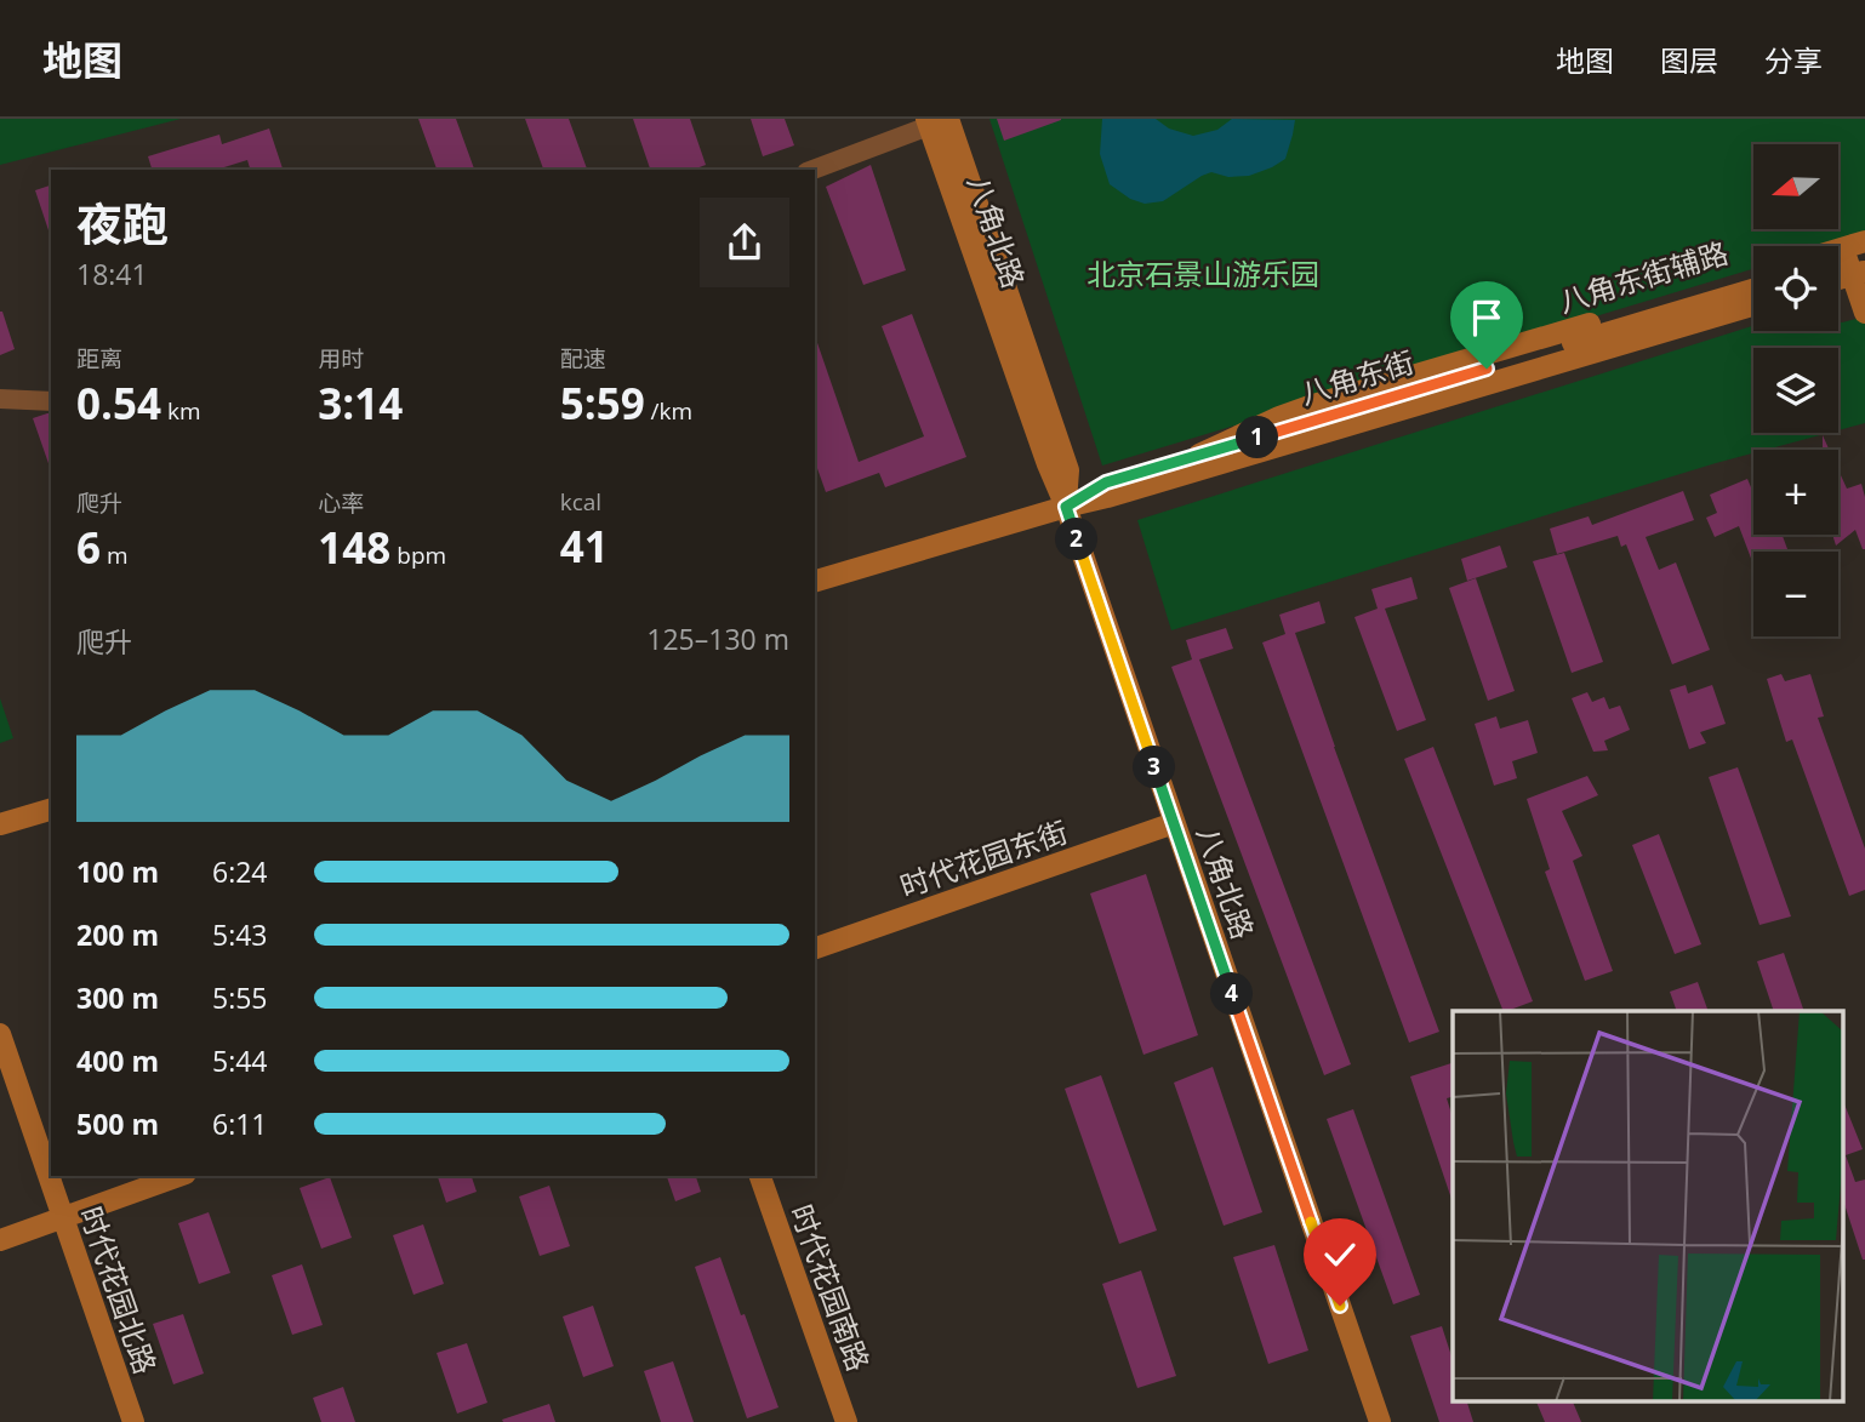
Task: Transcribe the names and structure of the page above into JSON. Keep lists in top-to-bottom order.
{
  "streets": {
    "street": [
      "八角北路",
      "八角东街辅路",
      "八角东街",
      "时代花园东街",
      "时代花园南路",
      "时代花园北路"
    ]
  },
  "crossings": [
    ["八角北路", "八角东街"],
    ["八角北路", "时代花园东街"],
    ["八角东街辅路", "八角东街"]
  ],
  "parks": ["北京石景山游乐园"],
  "north": "left",
  "page": {
    "header": "地图",
    "nav": ["地图", "图层", "分享"],
    "map_buttons": ["+", "−"],
    "heading": ["夜跑", "18:41"],
    "stats": [
      ["距离", "0.54 km"],
      ["用时", "3:14"],
      ["配速", "5:59 /km"],
      ["爬升", "6 m"],
      ["心率", "148 bpm"],
      ["kcal", "41"]
    ],
    "pins": [
      "1",
      "2",
      "3",
      "4"
    ],
    "chart": ["爬升", "125–130 m"],
    "list": [
      {
        "name": "100 m",
        "note": "6:24"
      },
      {
        "name": "200 m",
        "note": "5:43"
      },
      {
        "name": "300 m",
        "note": "5:55"
      },
      {
        "name": "400 m",
        "note": "5:44"
      },
      {
        "name": "500 m",
        "note": "6:11"
      }
    ]
  }
}
